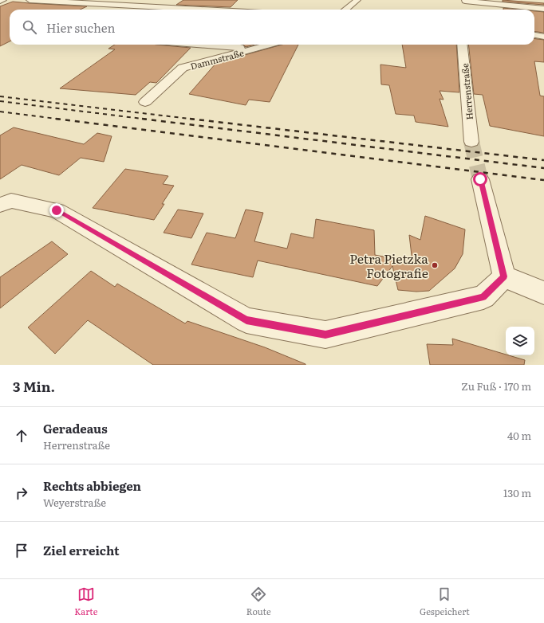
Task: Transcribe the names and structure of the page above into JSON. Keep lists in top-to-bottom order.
{
  "streets": {
    "street": ["Dammstraße", "Herrenstraße"]
  },
  "places": ["Petra Pietzka Fotografie"],
  "page": {
    "search": "Hier suchen",
    "heading": ["3 Min.", "Zu Fuß · 170 m"],
    "list": [
      ["Geradeaus", "Herrenstraße", "40 m"],
      ["Rechts abbiegen", "Weyerstraße", "130 m"],
      "Ziel erreicht"
    ],
    "nav": ["Karte", "Route", "Gespeichert"]
  }
}
